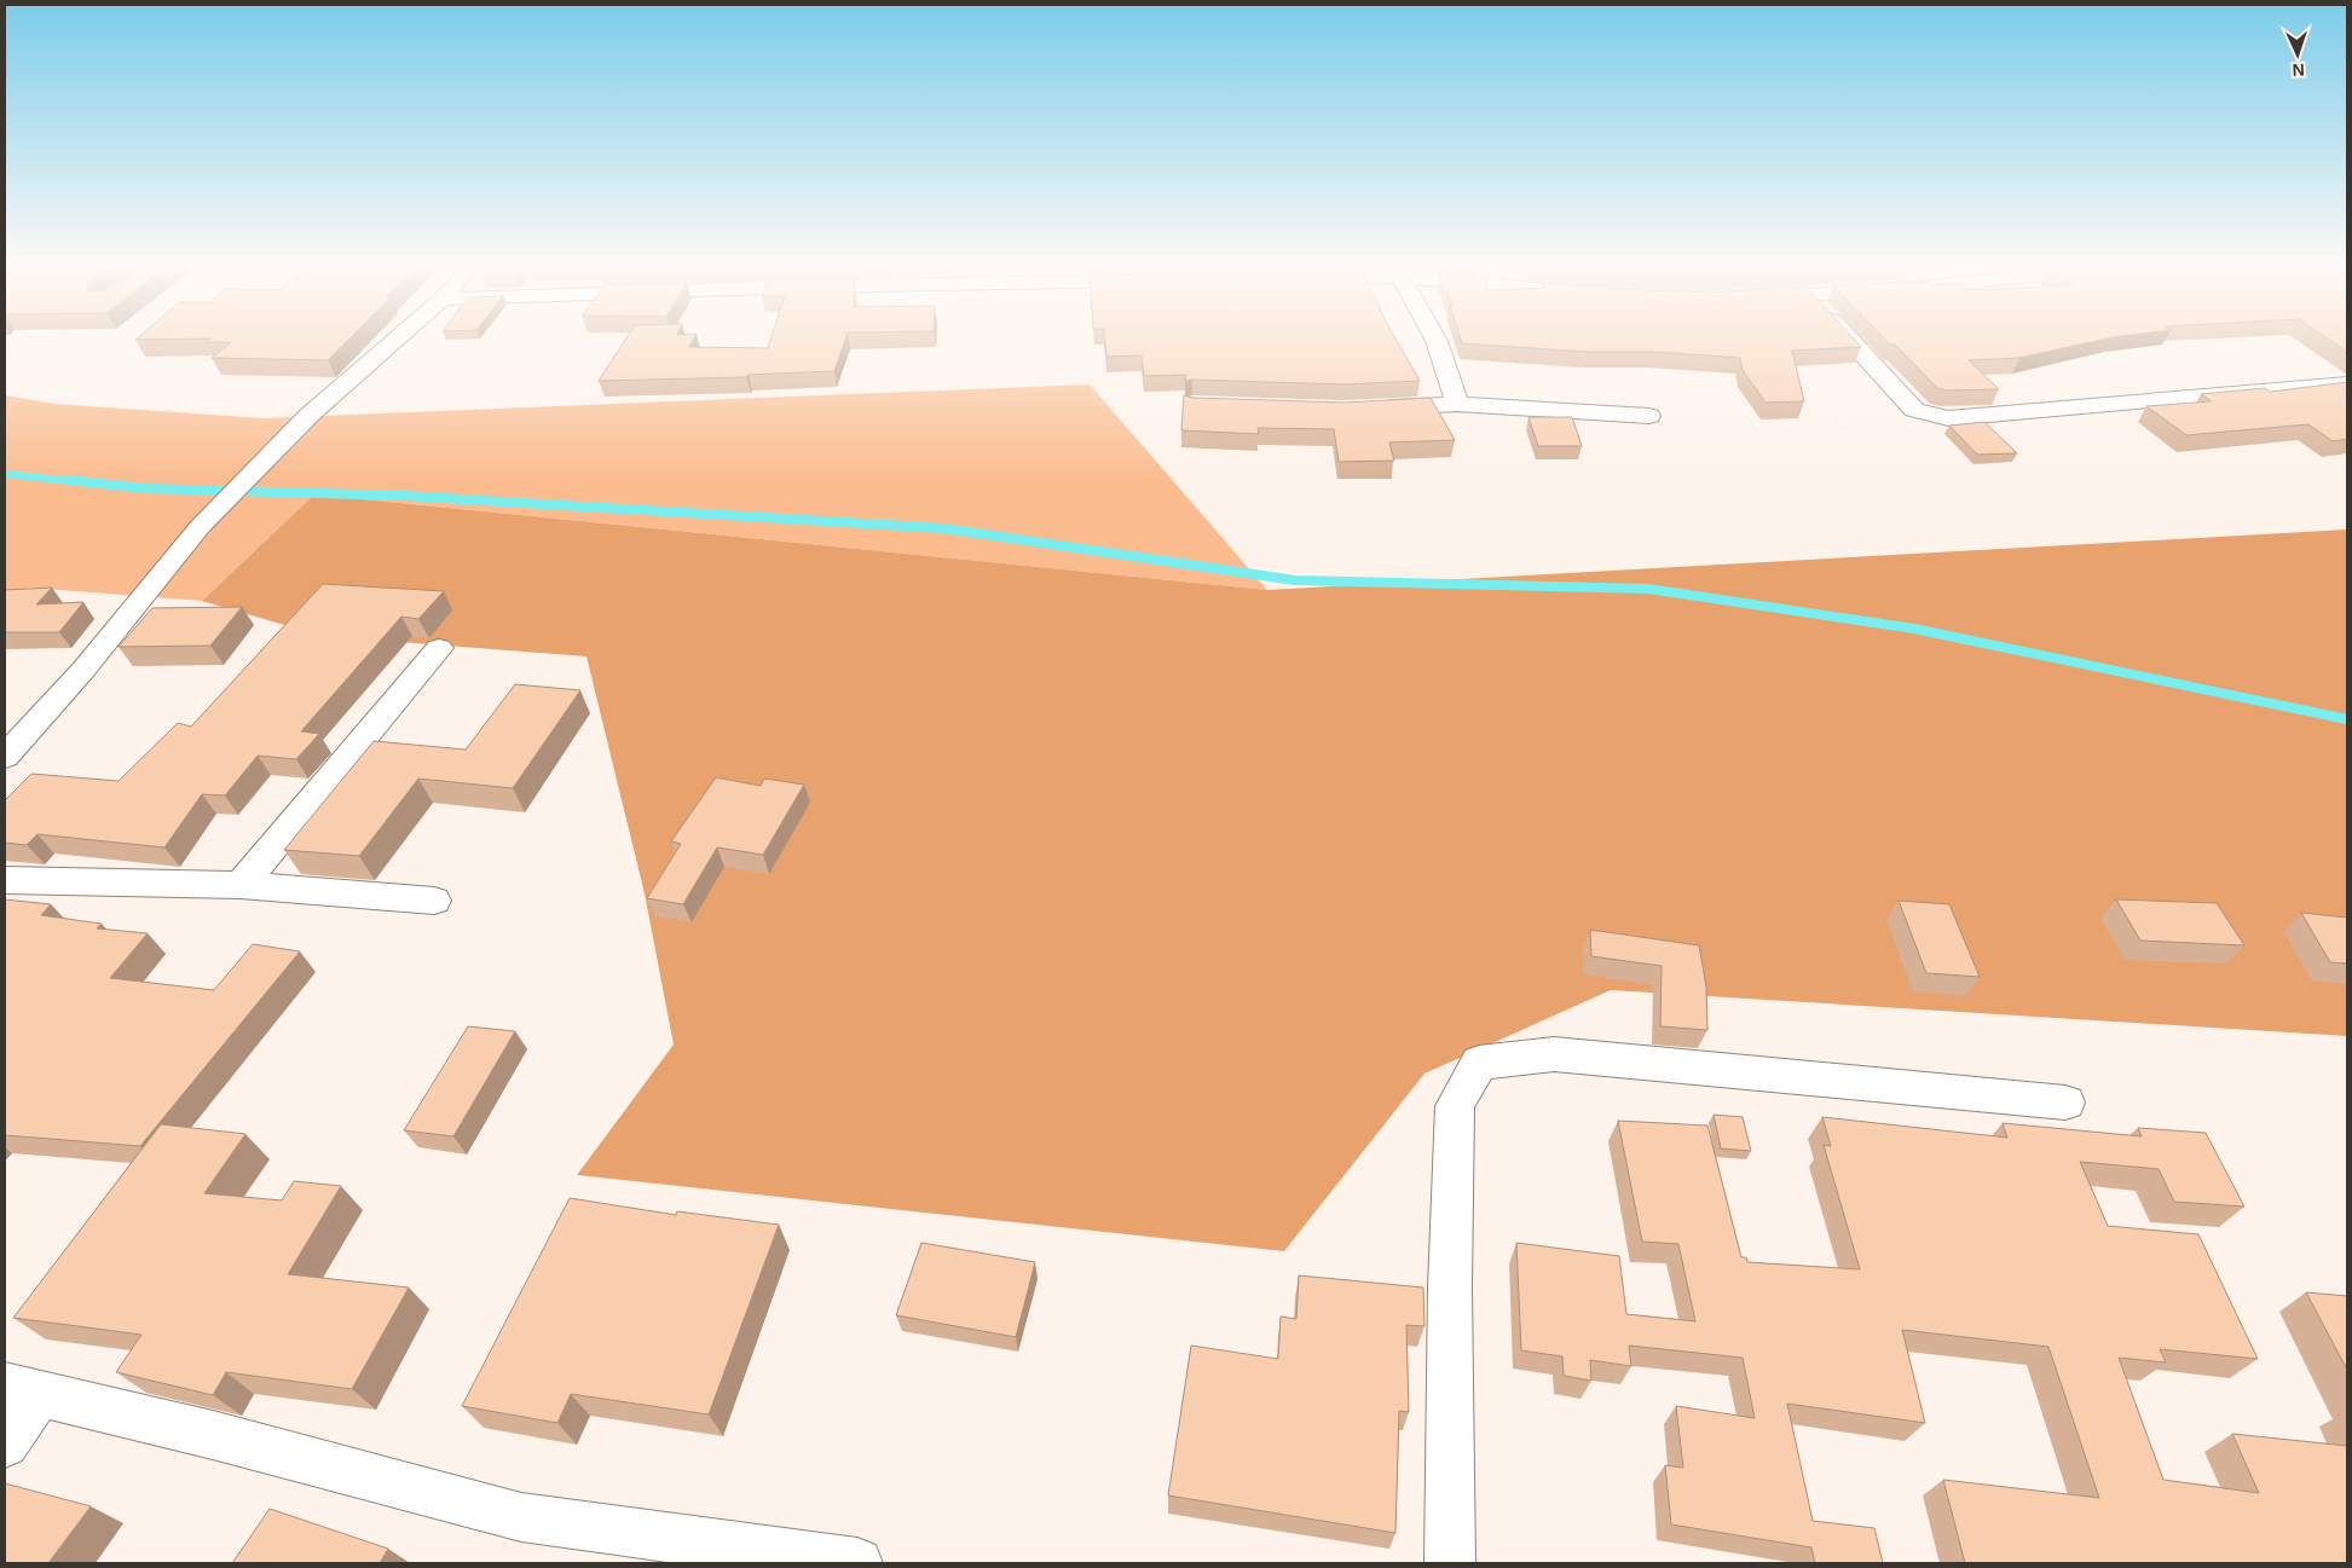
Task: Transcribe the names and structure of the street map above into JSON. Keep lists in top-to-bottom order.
{
  "north": "bottom"
}
